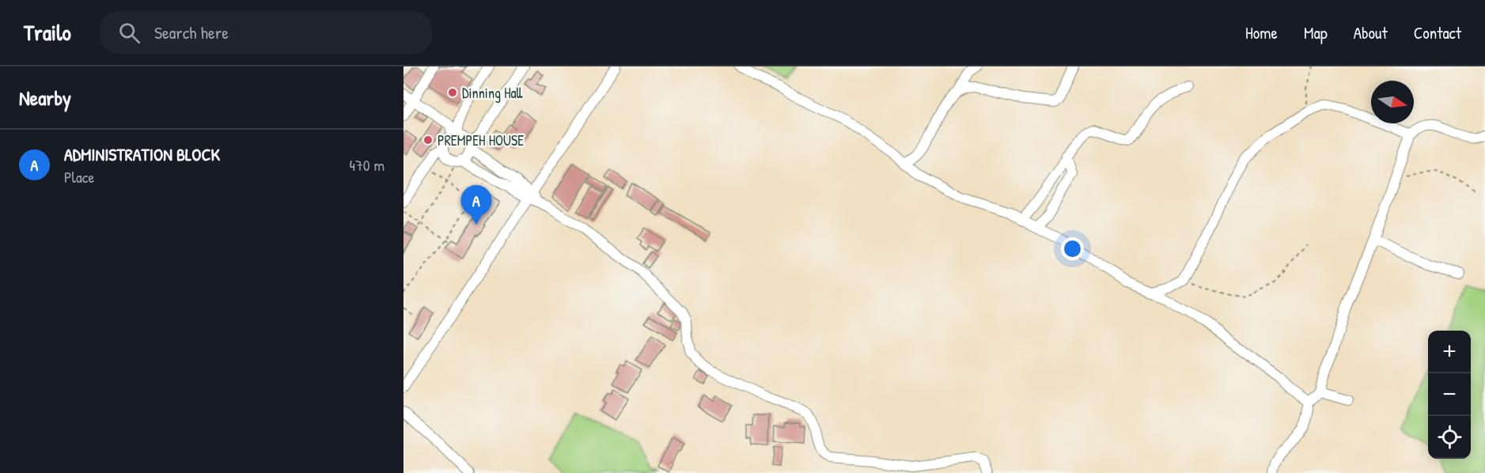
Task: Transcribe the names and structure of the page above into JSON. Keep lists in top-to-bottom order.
{
  "places": ["Dinning Hall", "PREMPEH HOUSE"],
  "north": "right",
  "page": {
    "header": "Trailo",
    "search": "Search here",
    "nav": [
      "Home",
      "Map",
      "About",
      "Contact"
    ],
    "heading": "Nearby",
    "list": [
      {
        "mark": "A",
        "name": "ADMINISTRATION BLOCK",
        "note": "Place",
        "value": "470 m"
      }
    ],
    "pins": "A",
    "map_buttons": ["+", "−"]
  }
}
